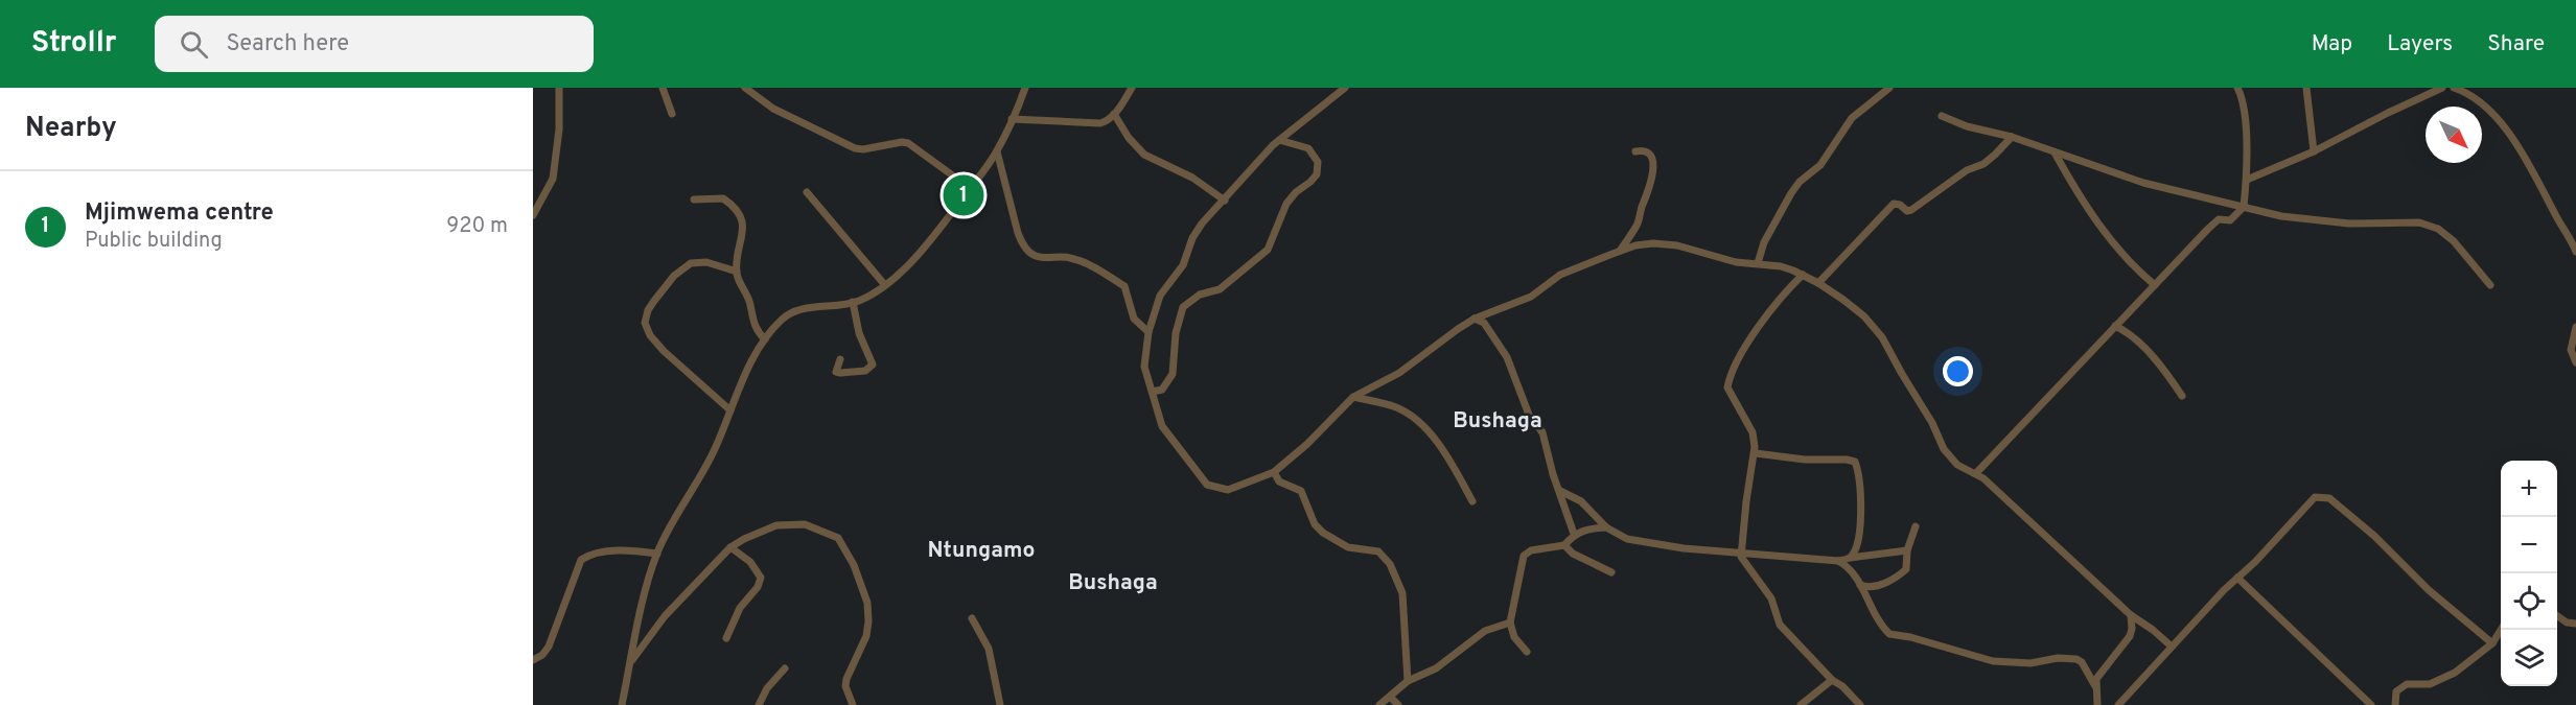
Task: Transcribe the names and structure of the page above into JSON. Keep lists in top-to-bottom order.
{
  "districts": ["Bushaga", "Ntungamo", "Bushaga"],
  "north": "bottom right",
  "page": {
    "header": "Strollr",
    "search": "Search here",
    "nav": ["Map", "Layers", "Share"],
    "heading": "Nearby",
    "list": [
      {
        "mark": "1",
        "name": "Mjimwema centre",
        "note": "Public building",
        "value": "920 m"
      }
    ],
    "pins": "1",
    "map_buttons": ["+", "−"]
  }
}
